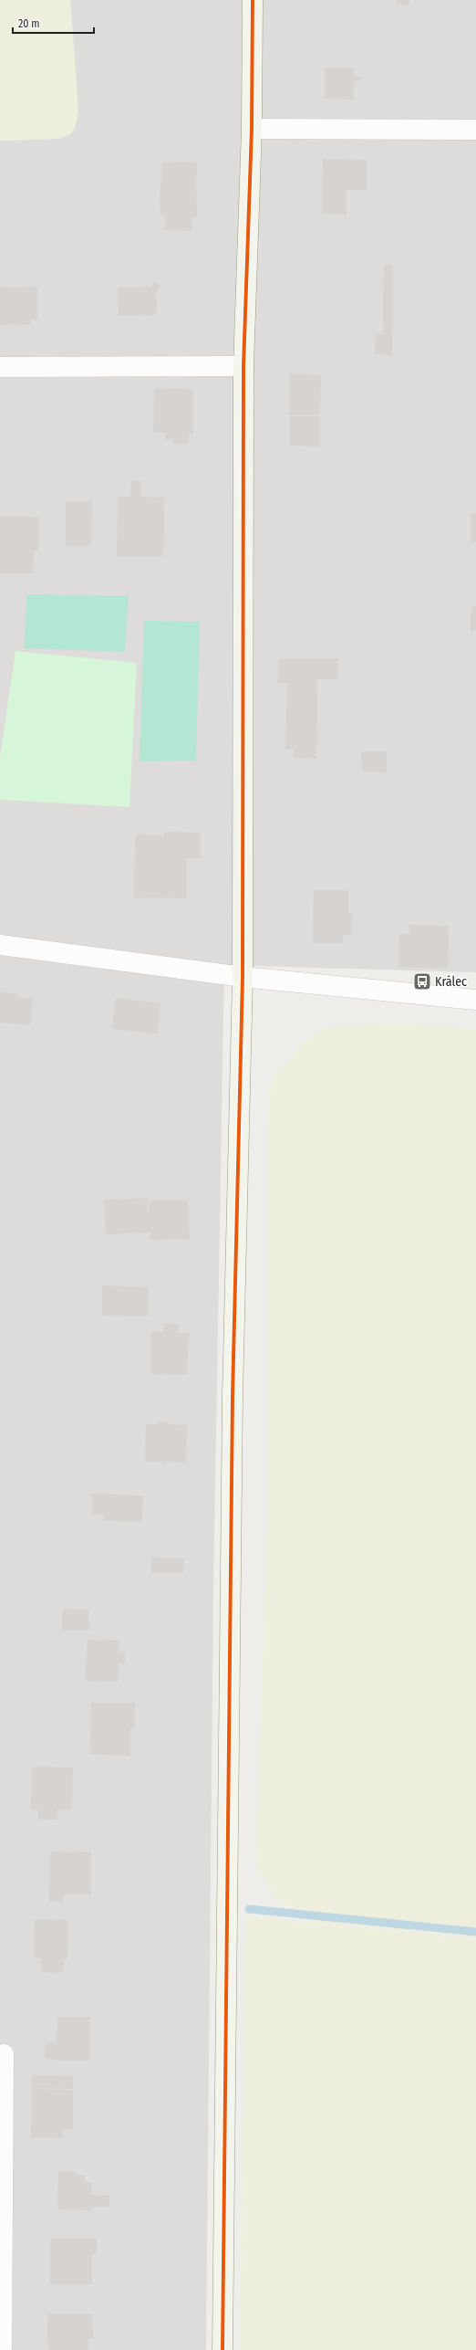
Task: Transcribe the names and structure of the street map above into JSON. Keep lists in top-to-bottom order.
{
  "places": {
    "bus stop": ["Králec"]
  },
  "scale_bar": "20 m"
}
